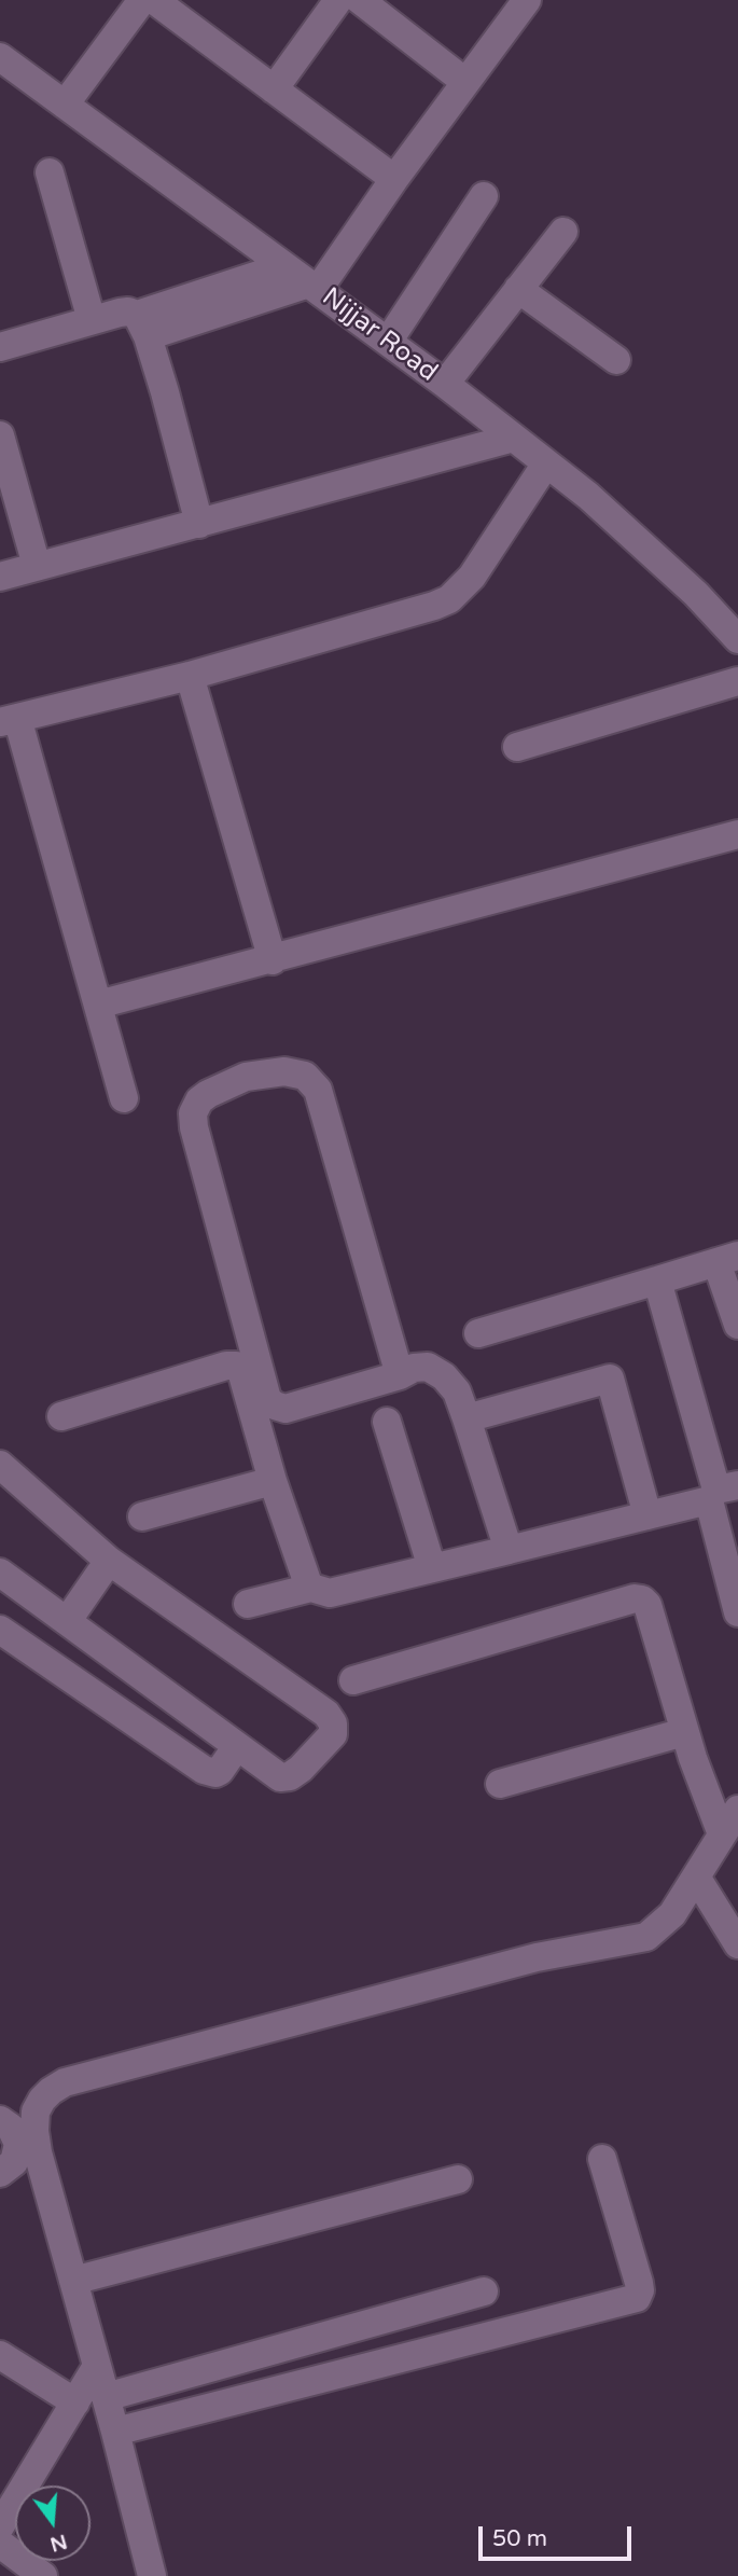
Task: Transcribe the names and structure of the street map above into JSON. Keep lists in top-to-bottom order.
{
  "streets": {
    "street": ["Nijjar Road"]
  },
  "scale_bar": "50 m",
  "north": "bottom"
}
